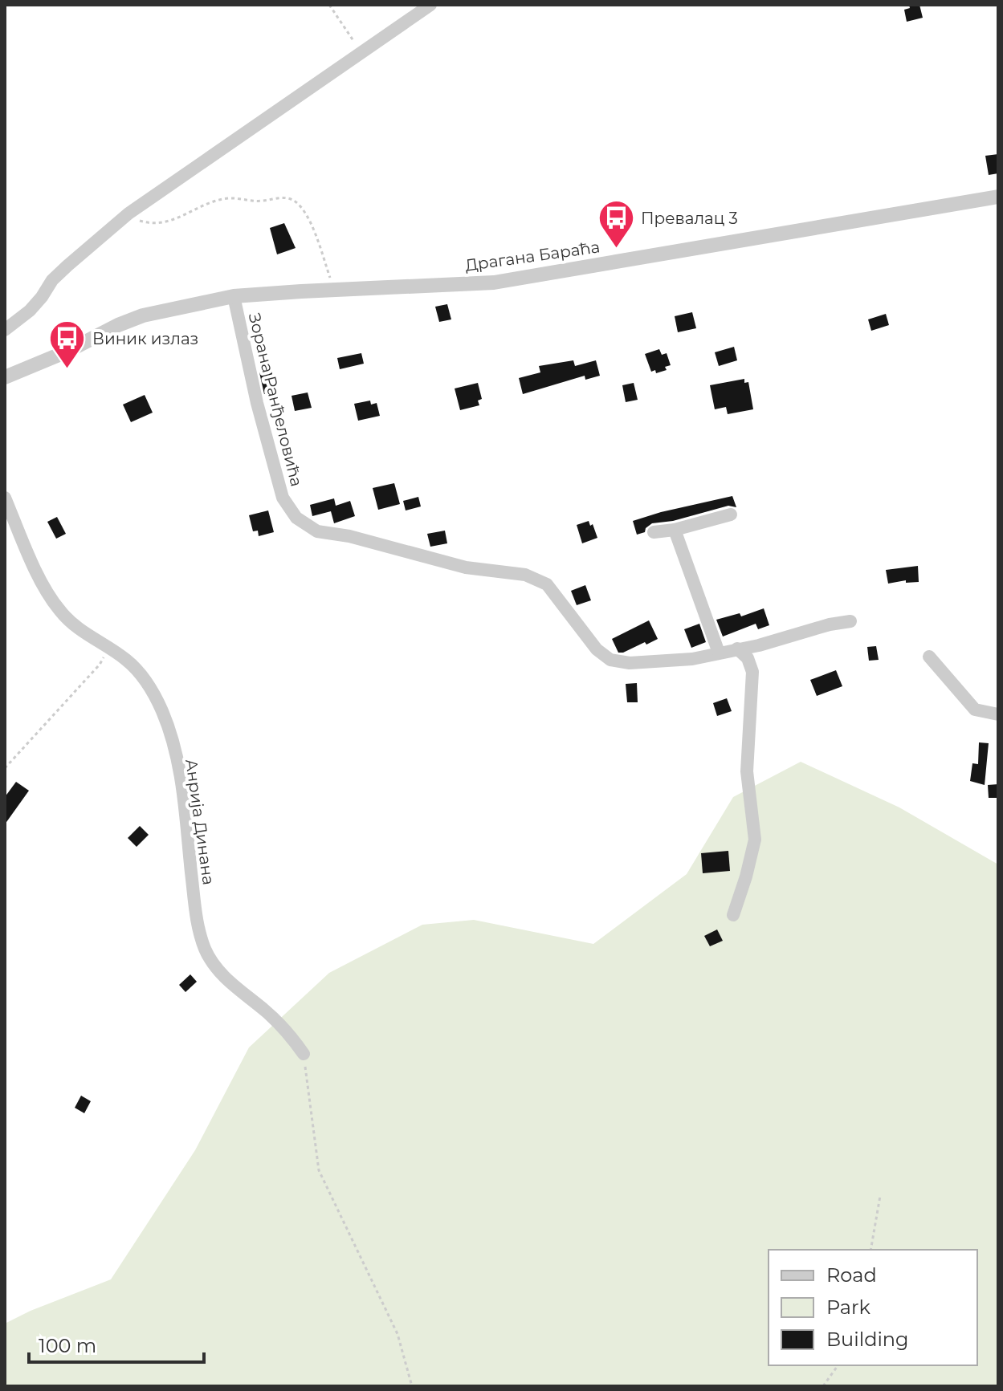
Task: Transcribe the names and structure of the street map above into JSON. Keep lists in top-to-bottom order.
{
  "streets": {
    "street": ["Драгана Бараћа", "Зорана Ранђеловића", "Анрија Динана"]
  },
  "crossings": [
    ["Драгана Бараћа", "Зорана Ранђеловића"]
  ],
  "places": {
    "bus stop": ["Превалац 3", "Виник излаз"]
  },
  "legend": ["Road", "Park", "Building"],
  "scale_bar": "100 m"
}
